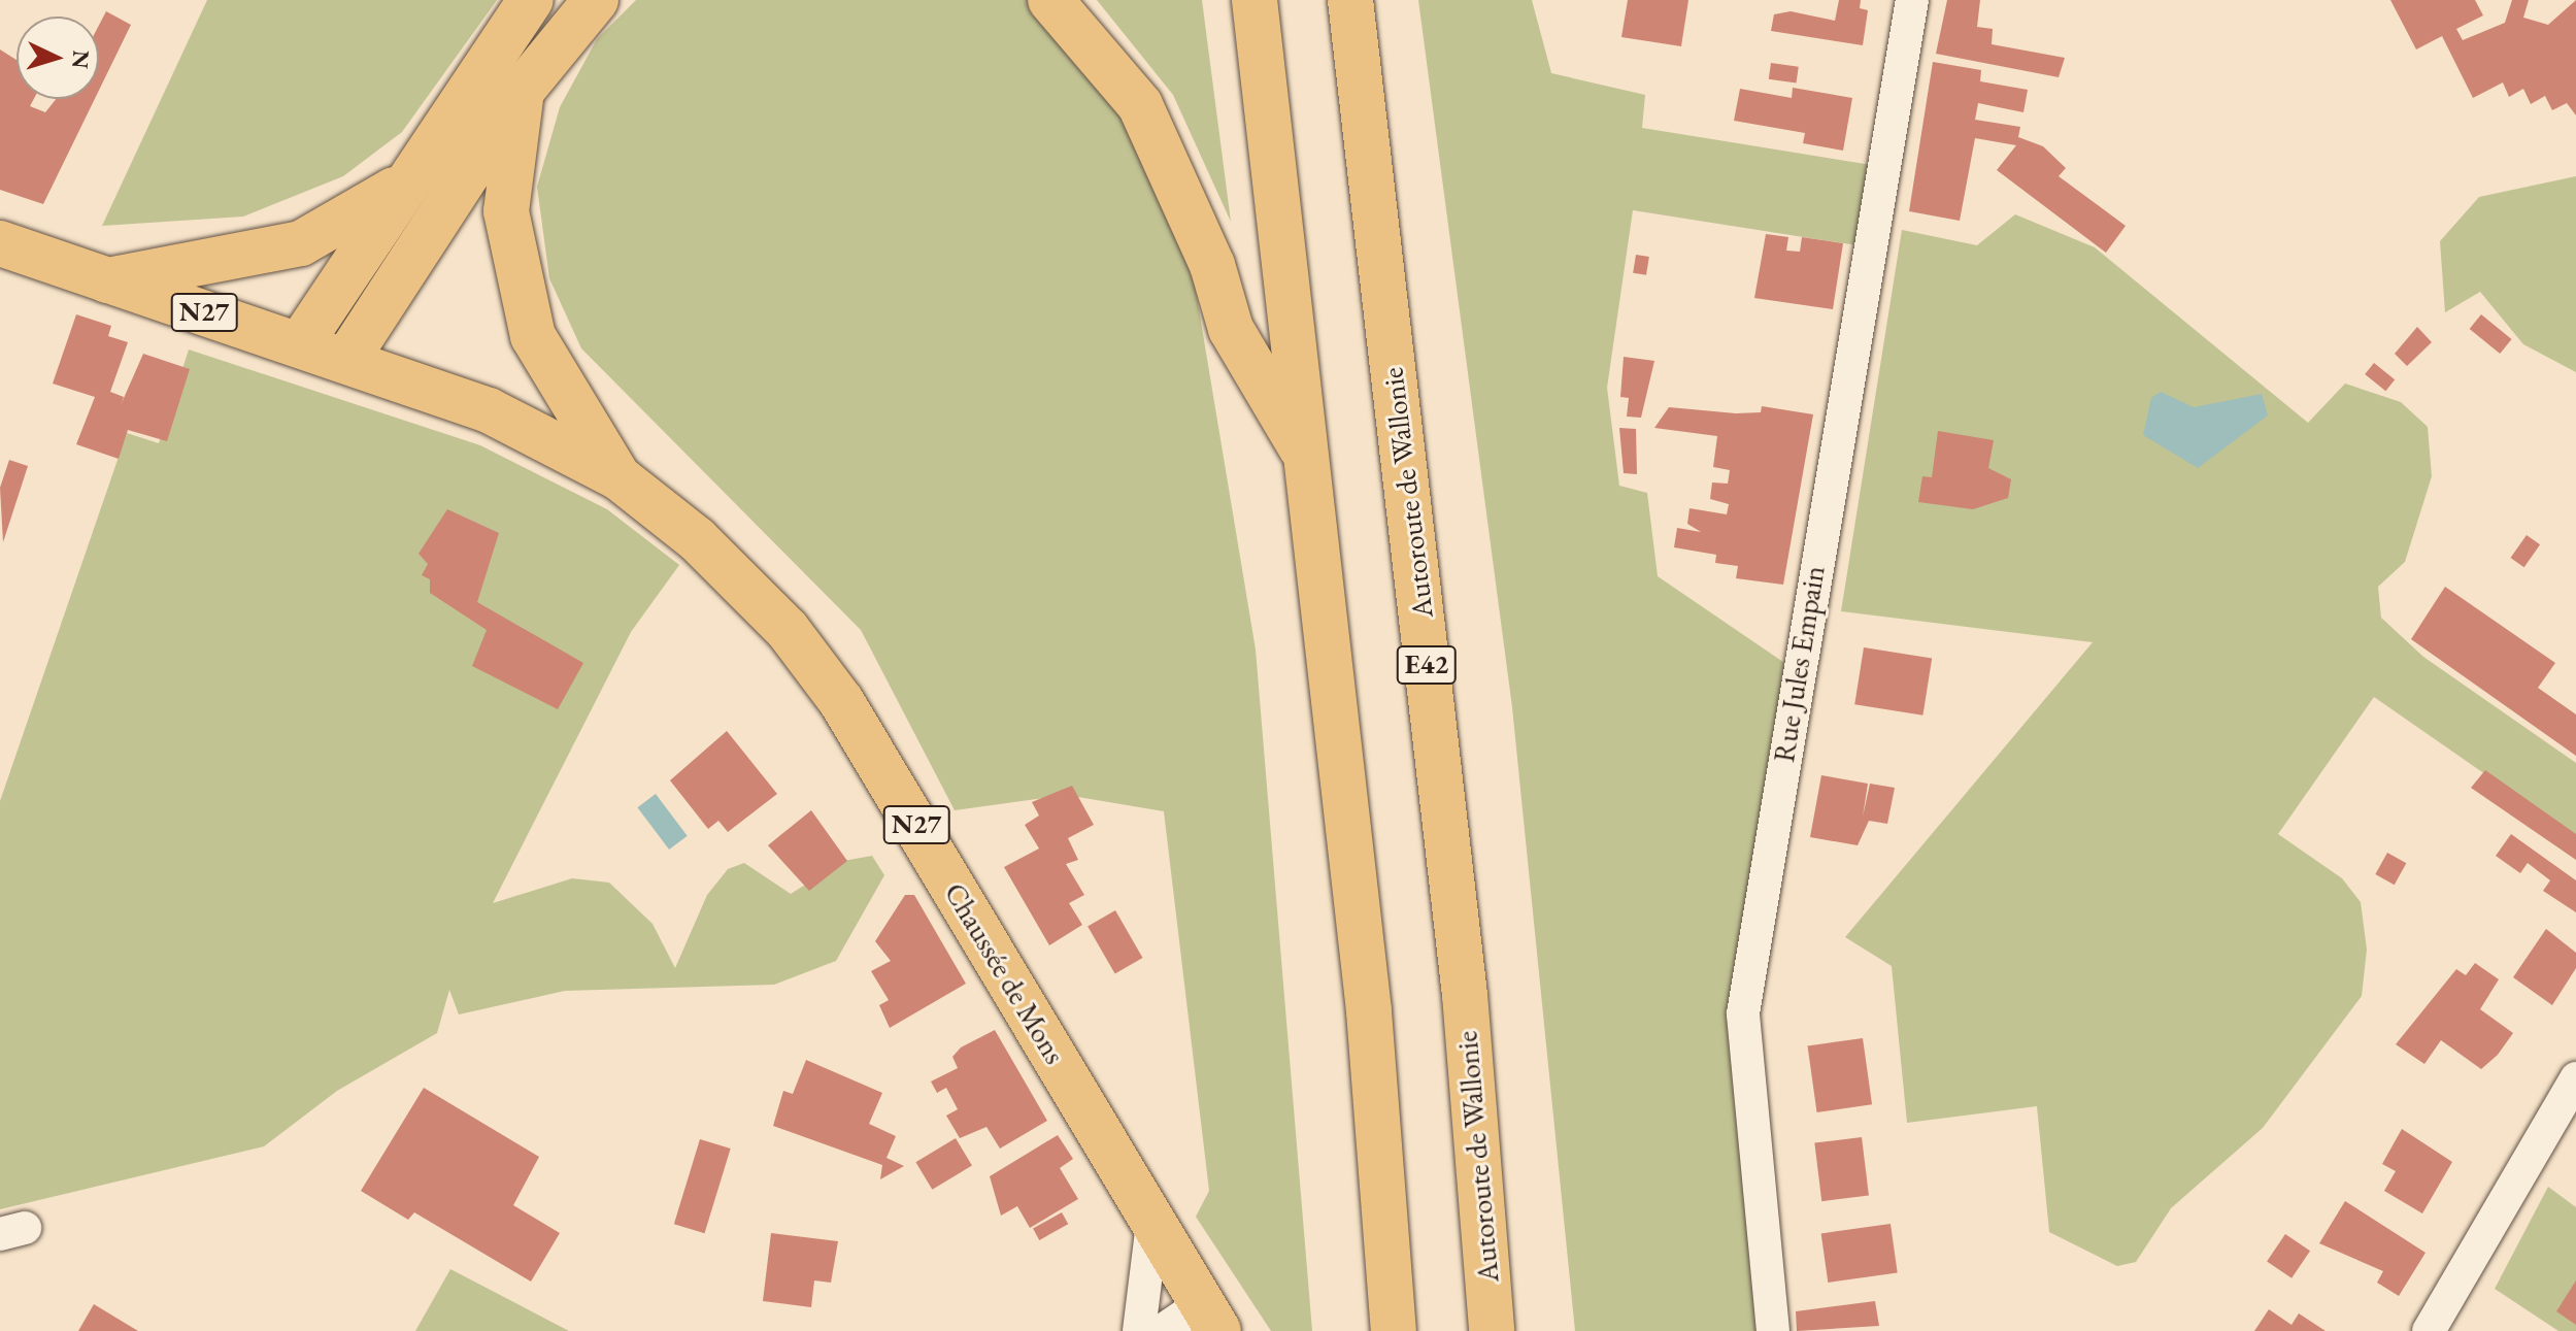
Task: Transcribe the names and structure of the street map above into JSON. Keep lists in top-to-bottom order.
{
  "streets": {
    "main road": [
      "N27",
      "Autoroute de Wallonie",
      "E42",
      "Chaussée de Mons"
    ],
    "street": ["Rue Jules Empain"]
  },
  "crossings": [
    ["N27", "Chaussée de Mons"]
  ],
  "north": "right"
}
